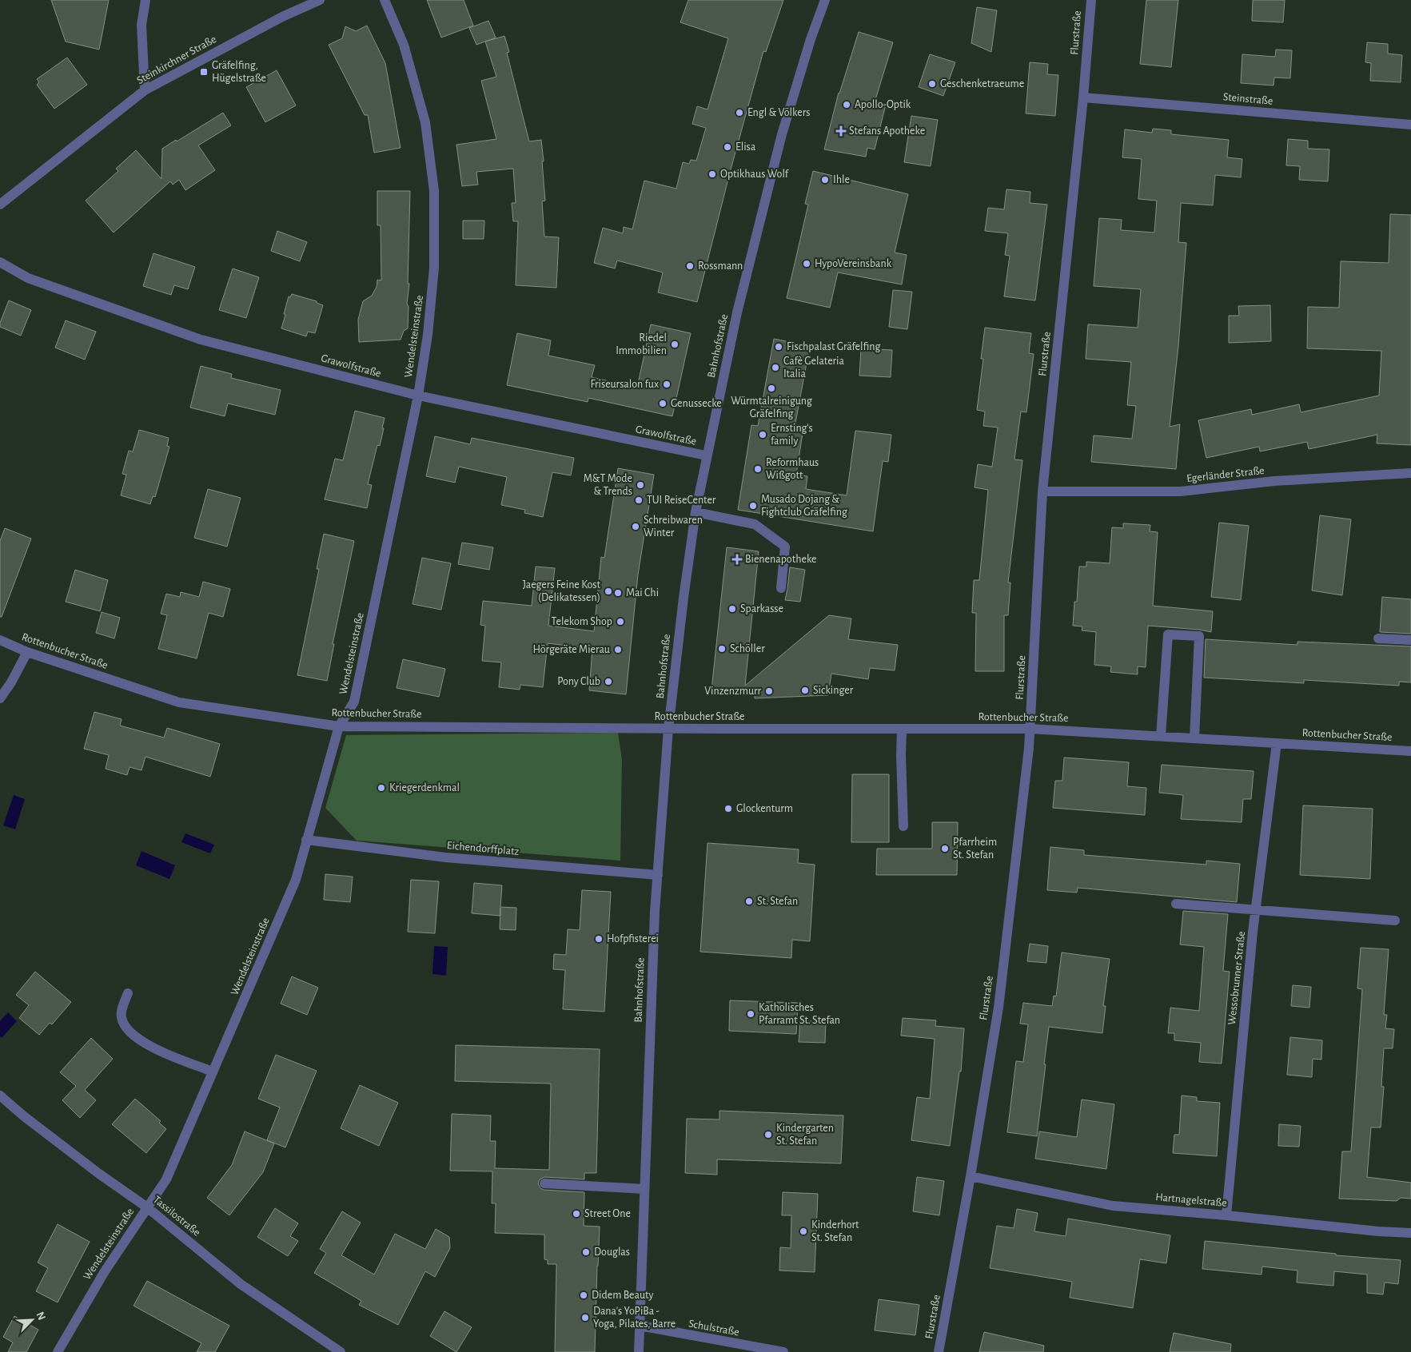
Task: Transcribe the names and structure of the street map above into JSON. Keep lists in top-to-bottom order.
{
  "streets": {
    "street": [
      "Flurstraße",
      "Steinkirchner Straße",
      "Steinstraße",
      "Wendelsteinstraße",
      "Bahnhofstraße",
      "Grawolfstraße",
      "Egerländer Straße",
      "Rottenbucher Straße",
      "Eichendorffplatz",
      "Wessobrunner Straße",
      "Hartnagelstraße",
      "Tassilostraße",
      "Schulstraße"
    ]
  },
  "crossings": [
    ["Flurstraße", "Steinstraße"],
    ["Flurstraße", "Egerländer Straße"],
    ["Flurstraße", "Rottenbucher Straße"],
    ["Flurstraße", "Hartnagelstraße"],
    ["Wendelsteinstraße", "Grawolfstraße"],
    ["Wendelsteinstraße", "Rottenbucher Straße"],
    ["Wendelsteinstraße", "Eichendorffplatz"],
    ["Wendelsteinstraße", "Tassilostraße"],
    ["Bahnhofstraße", "Grawolfstraße"],
    ["Bahnhofstraße", "Rottenbucher Straße"],
    ["Bahnhofstraße", "Eichendorffplatz"],
    ["Bahnhofstraße", "Schulstraße"],
    ["Rottenbucher Straße", "Wessobrunner Straße"],
    ["Wessobrunner Straße", "Hartnagelstraße"]
  ],
  "places": {
    "transit": ["Gräfelfing, Hügelstraße"],
    "other": [
      "Geschenketraeume",
      "Apollo-Optik",
      "Engl & Völkers",
      "Elisa",
      "Optikhaus Wolf",
      "Ihle",
      "HypoVereinsbank",
      "Rossmann",
      "Riedel Immobilien",
      "Fischpalast Gräfelfing",
      "Cafè Gelateria Italia",
      "Friseursalon fux",
      "Würmtalreinigung Gräfelfing",
      "Genussecke",
      "Ernsting's family",
      "Reformhaus Wißgott",
      "M&T Mode & Trends",
      "TUI ReiseCenter",
      "Musado Dojang & Fightclub Gräfelfing",
      "Schreibwaren Winter",
      "Jaegers Feine Kost (Delikatessen)",
      "Mai Chi",
      "Sparkasse",
      "Telekom Shop",
      "Schöller",
      "Hörgeräte Mierau",
      "Pony Club",
      "Sickinger",
      "Vinzenzmurr",
      "Kriegerdenkmal",
      "Glockenturm",
      "Pfarrheim St. Stefan",
      "St. Stefan",
      "Hofpfisterei",
      "Katholisches Pfarramt St. Stefan",
      "Kindergarten St. Stefan",
      "Street One",
      "Kinderhort St. Stefan",
      "Douglas",
      "Didem Beauty",
      "Dana's YoPiBa - Yoga, Pilates, Barre"
    ],
    "health": ["Stefans Apotheke", "Bienenapotheke"]
  },
  "north": "top right"
}
